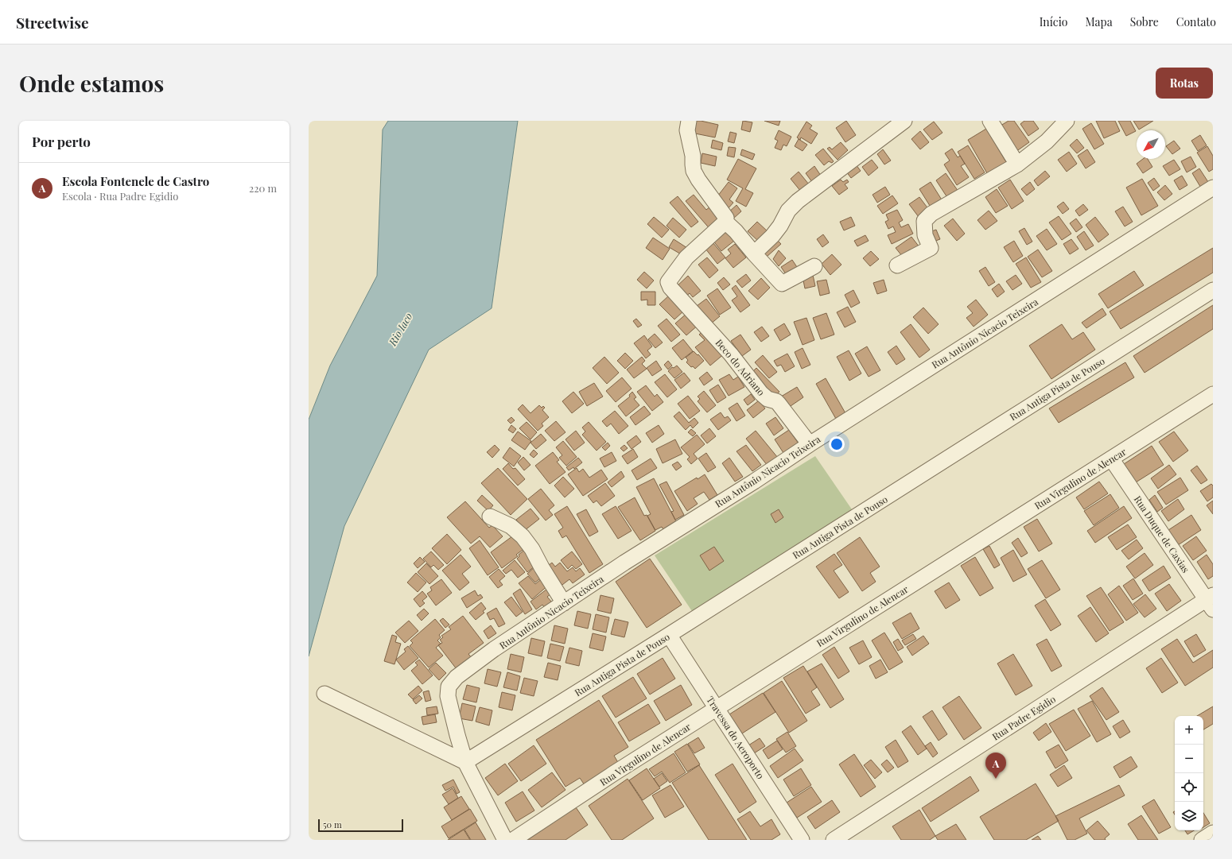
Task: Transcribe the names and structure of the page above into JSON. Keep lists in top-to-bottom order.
{
  "streets": {
    "street": [
      "Rua Antônio Nicacio Teixeira",
      "Beco do Adriano",
      "Rua Antiga Pista de Pouso",
      "Rua Virgulino de Alencar",
      "Rua Duque de Caxias",
      "Rua Padre Egidio",
      "Travessa do Aeroporto"
    ]
  },
  "crossings": [
    ["Rua Antônio Nicacio Teixeira", "Beco do Adriano"],
    ["Rua Antônio Nicacio Teixeira", "Rua Antiga Pista de Pouso"],
    ["Rua Antiga Pista de Pouso", "Travessa do Aeroporto"],
    ["Rua Virgulino de Alencar", "Rua Duque de Caxias"],
    ["Rua Virgulino de Alencar", "Travessa do Aeroporto"],
    ["Rua Duque de Caxias", "Rua Padre Egidio"]
  ],
  "water": ["Rio Iaco"],
  "scale_bar": "50 m",
  "north": "bottom left",
  "page": {
    "header": "Streetwise",
    "nav": [
      "Início",
      "Mapa",
      "Sobre",
      "Contato"
    ],
    "buttons": "Rotas",
    "title": "Onde estamos",
    "heading": "Por perto",
    "list": [
      {
        "mark": "A",
        "name": "Escola Fontenele de Castro",
        "note": "Escola · Rua Padre Egidio",
        "value": "220 m"
      }
    ],
    "map_buttons": ["+", "−"],
    "pins": "A",
    "scale": "50 m"
  }
}
